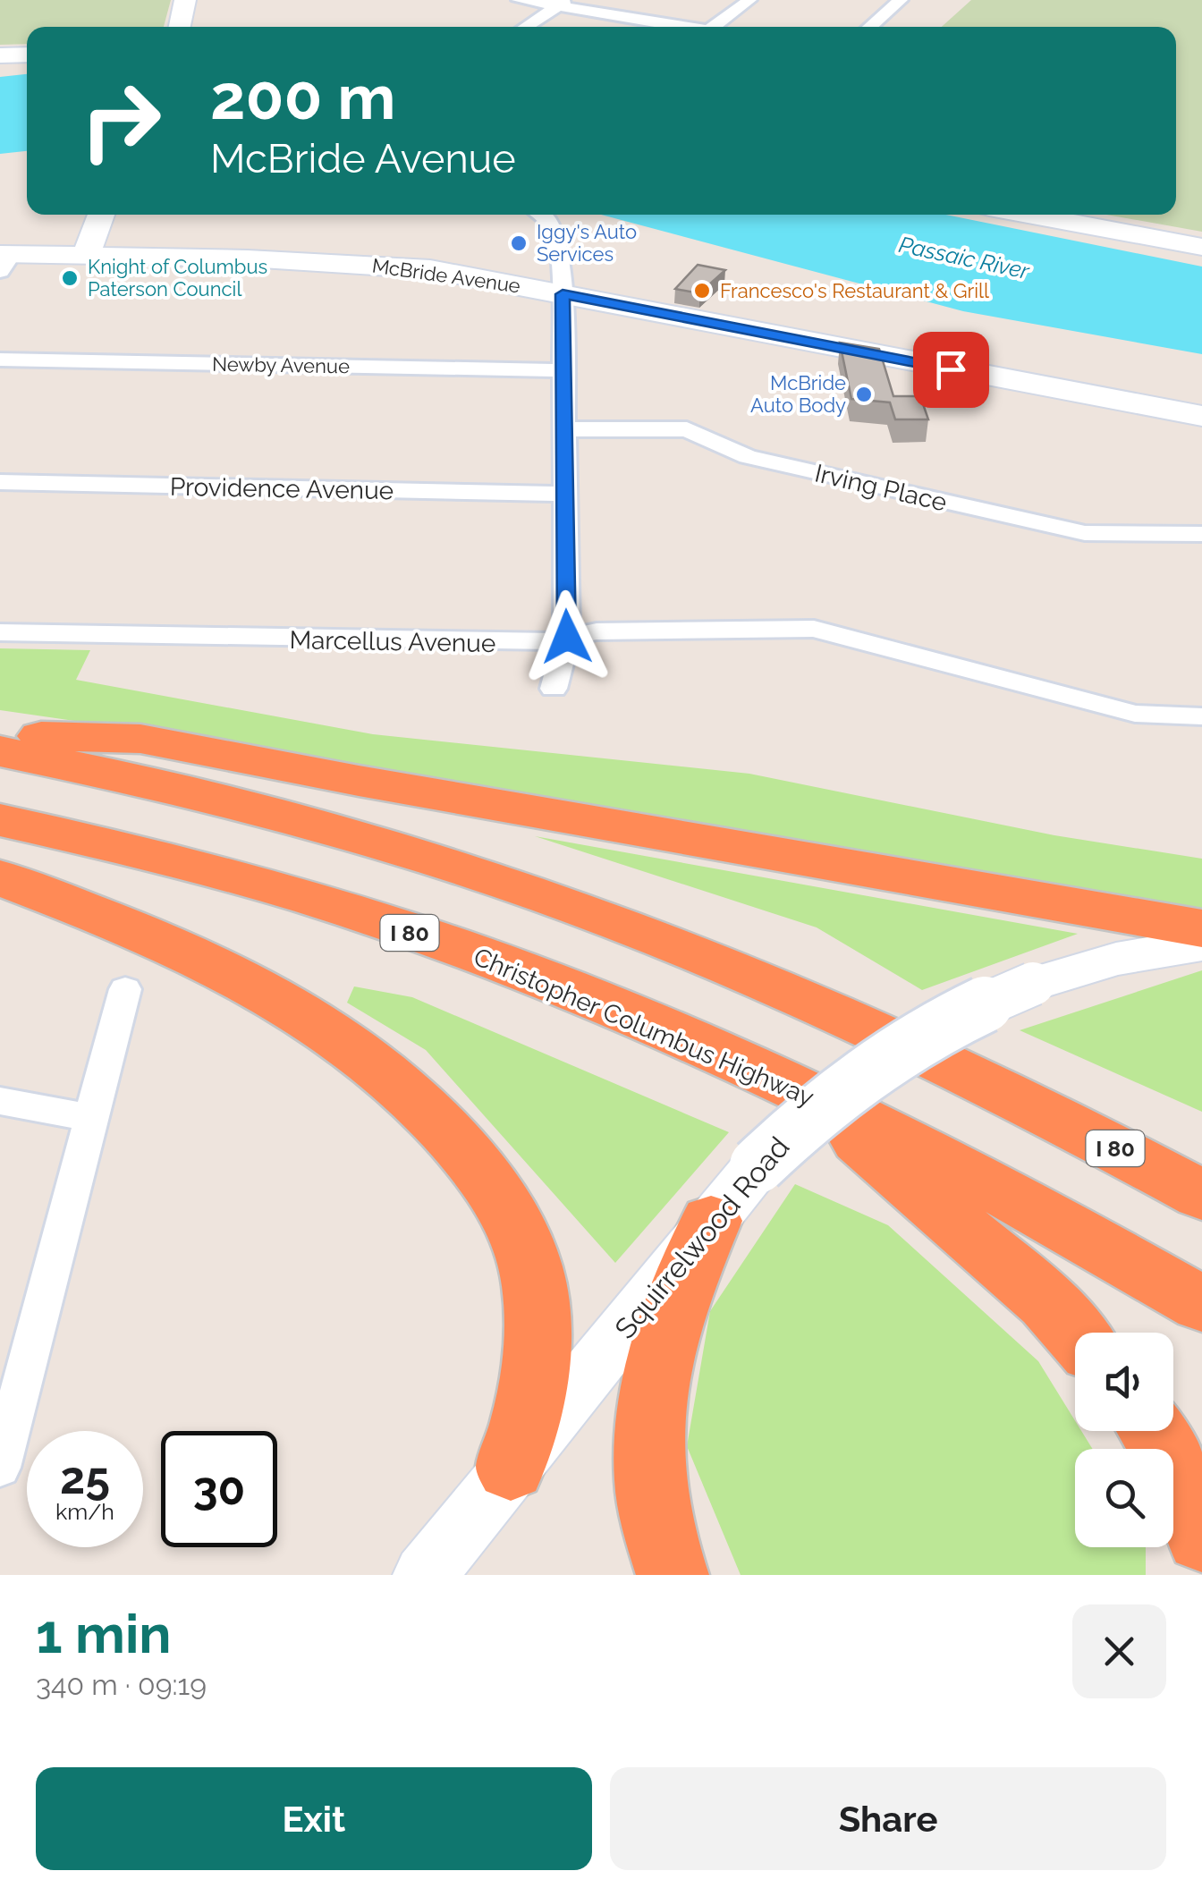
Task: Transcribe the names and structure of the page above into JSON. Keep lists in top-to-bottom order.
{
  "streets": {
    "highway": ["I 80", "Christopher Columbus Highway"],
    "main road": ["McBride Avenue", "Squirrelwood Road"],
    "street": [
      "Newby Avenue",
      "Irving Place",
      "Providence Avenue",
      "Marcellus Avenue"
    ]
  },
  "water": ["Passaic River"],
  "places": [
    "Iggy's Auto Services",
    "Knight of Columbus Paterson Council",
    "Francesco's Restaurant & Grill",
    "McBride Auto Body"
  ],
  "page": {
    "turn": ["200 m", "McBride Avenue"],
    "speed": "25 km/h",
    "limit": "30",
    "heading": ["1 min", "340 m · 09:19"],
    "buttons": ["Exit", "Share"]
  }
}
